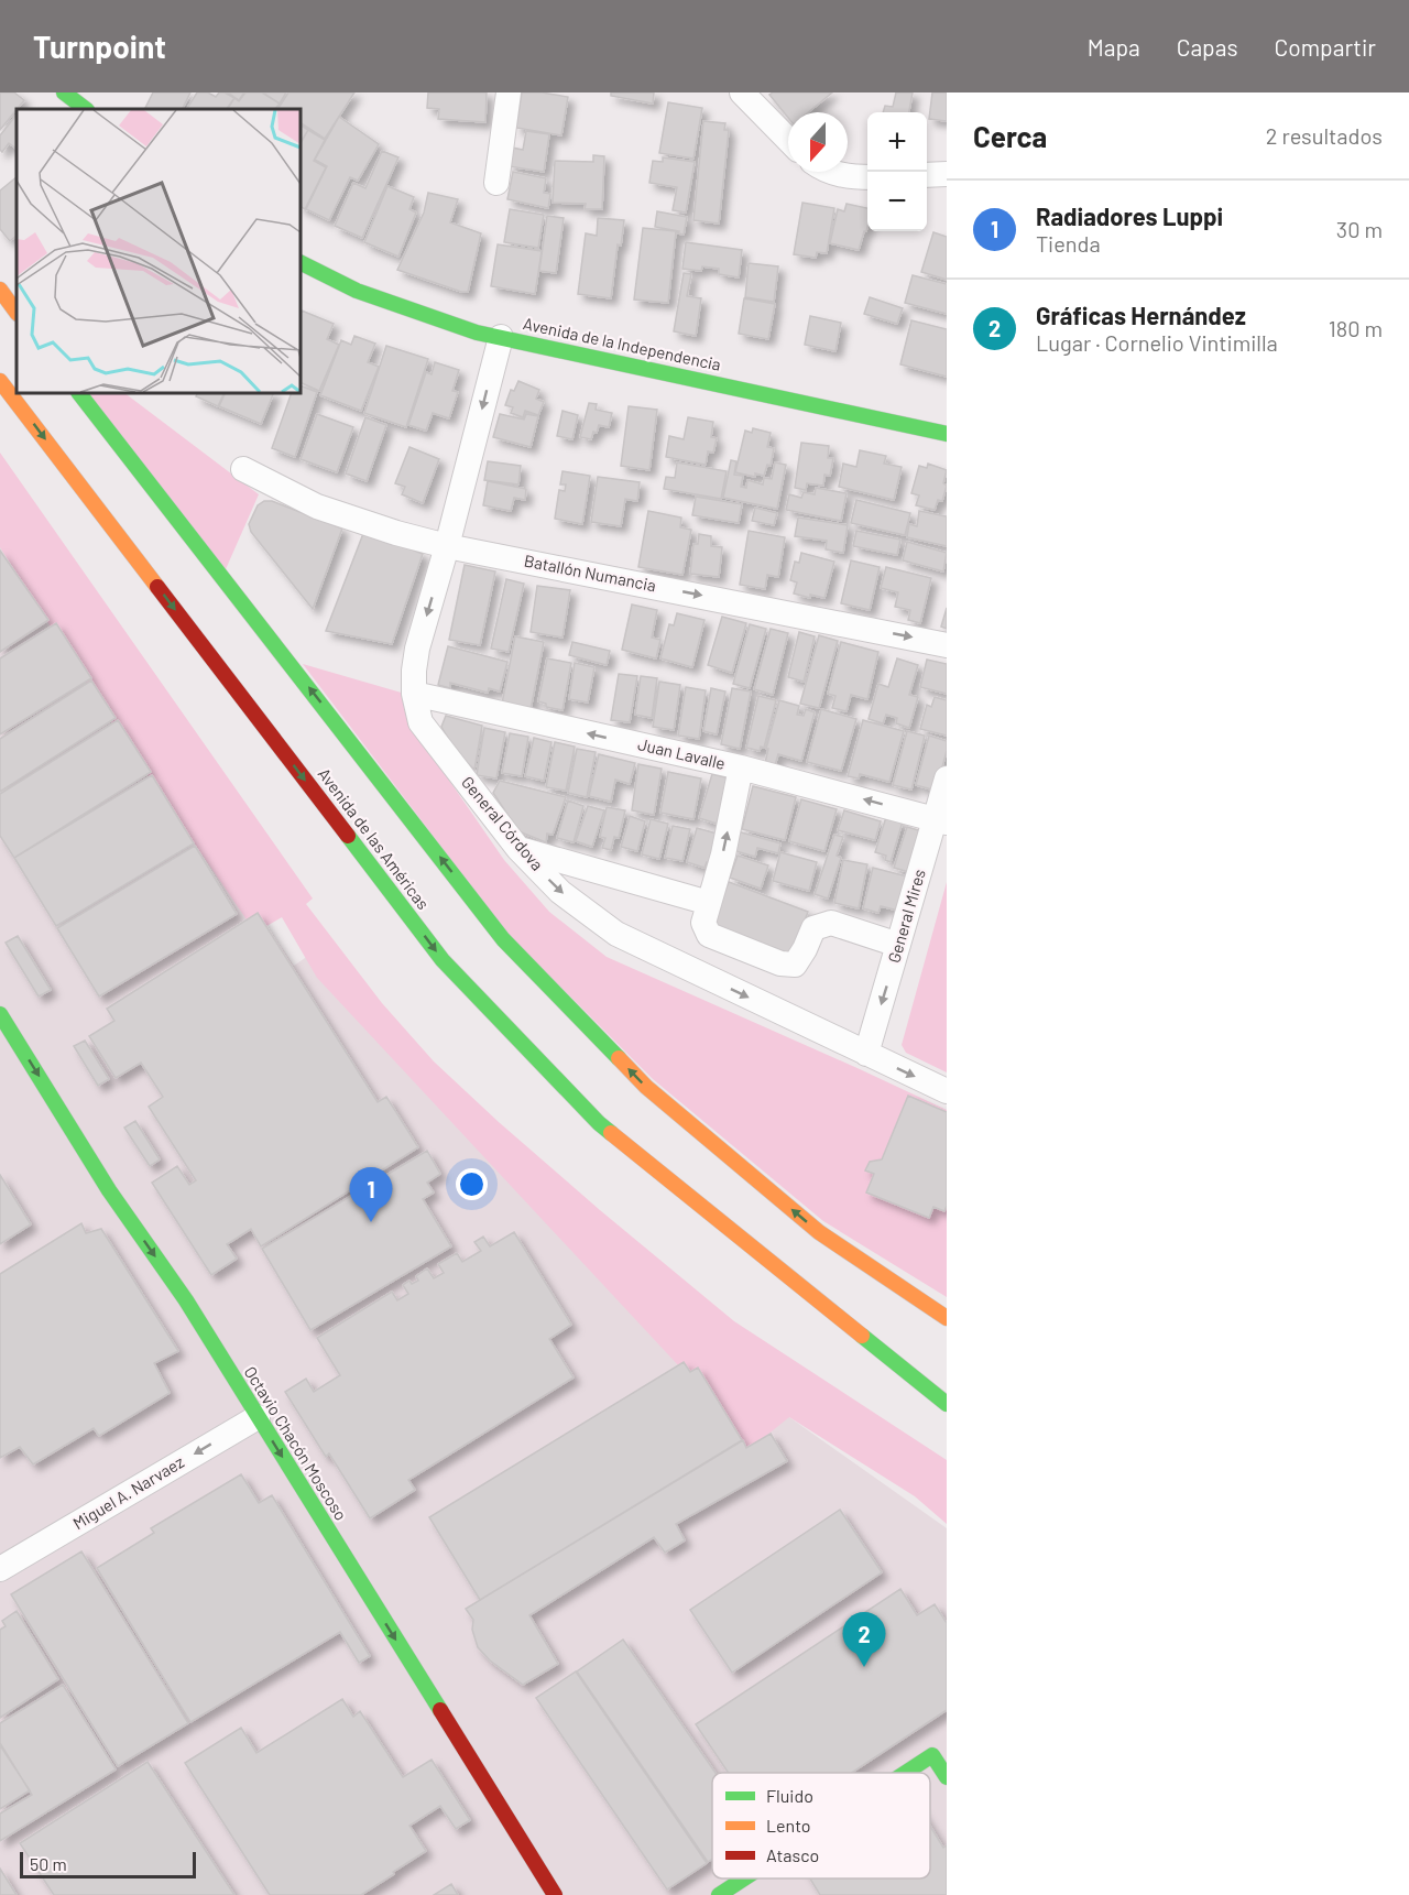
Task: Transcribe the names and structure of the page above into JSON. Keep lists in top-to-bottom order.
{
  "streets": {
    "main road": ["Avenida de la Independencia", "Avenida de las Américas", "Octavio Chacón Moscoso"],
    "street": [
      "Batallón Numancia",
      "Juan Lavalle",
      "General Córdova",
      "General Mires",
      "Miguel A. Narvaez"
    ]
  },
  "crossings": [
    ["Avenida de la Independencia", "General Córdova"],
    ["Batallón Numancia", "General Córdova"],
    ["Juan Lavalle", "General Córdova"],
    ["Juan Lavalle", "General Mires"],
    ["General Córdova", "General Mires"],
    ["Octavio Chacón Moscoso", "Miguel A. Narvaez"]
  ],
  "one_way": [
    "Batallón Numancia",
    "General Mires",
    "Octavio Chacón Moscoso",
    "Miguel A. Narvaez"
  ],
  "legend": ["Fluido", "Lento", "Atasco"],
  "scale_bar": "50 m",
  "north": "bottom",
  "page": {
    "header": "Turnpoint",
    "nav": ["Mapa", "Capas", "Compartir"],
    "heading": ["Cerca", "2 resultados"],
    "map_buttons": ["+", "−"],
    "list": [
      {
        "mark": "1",
        "name": "Radiadores Luppi",
        "note": "Tienda",
        "value": "30 m"
      },
      {
        "mark": "2",
        "name": "Gráficas Hernández",
        "note": "Lugar · Cornelio Vintimilla",
        "value": "180 m"
      }
    ],
    "pins": ["1", "2"],
    "scale": "50 m"
  }
}
